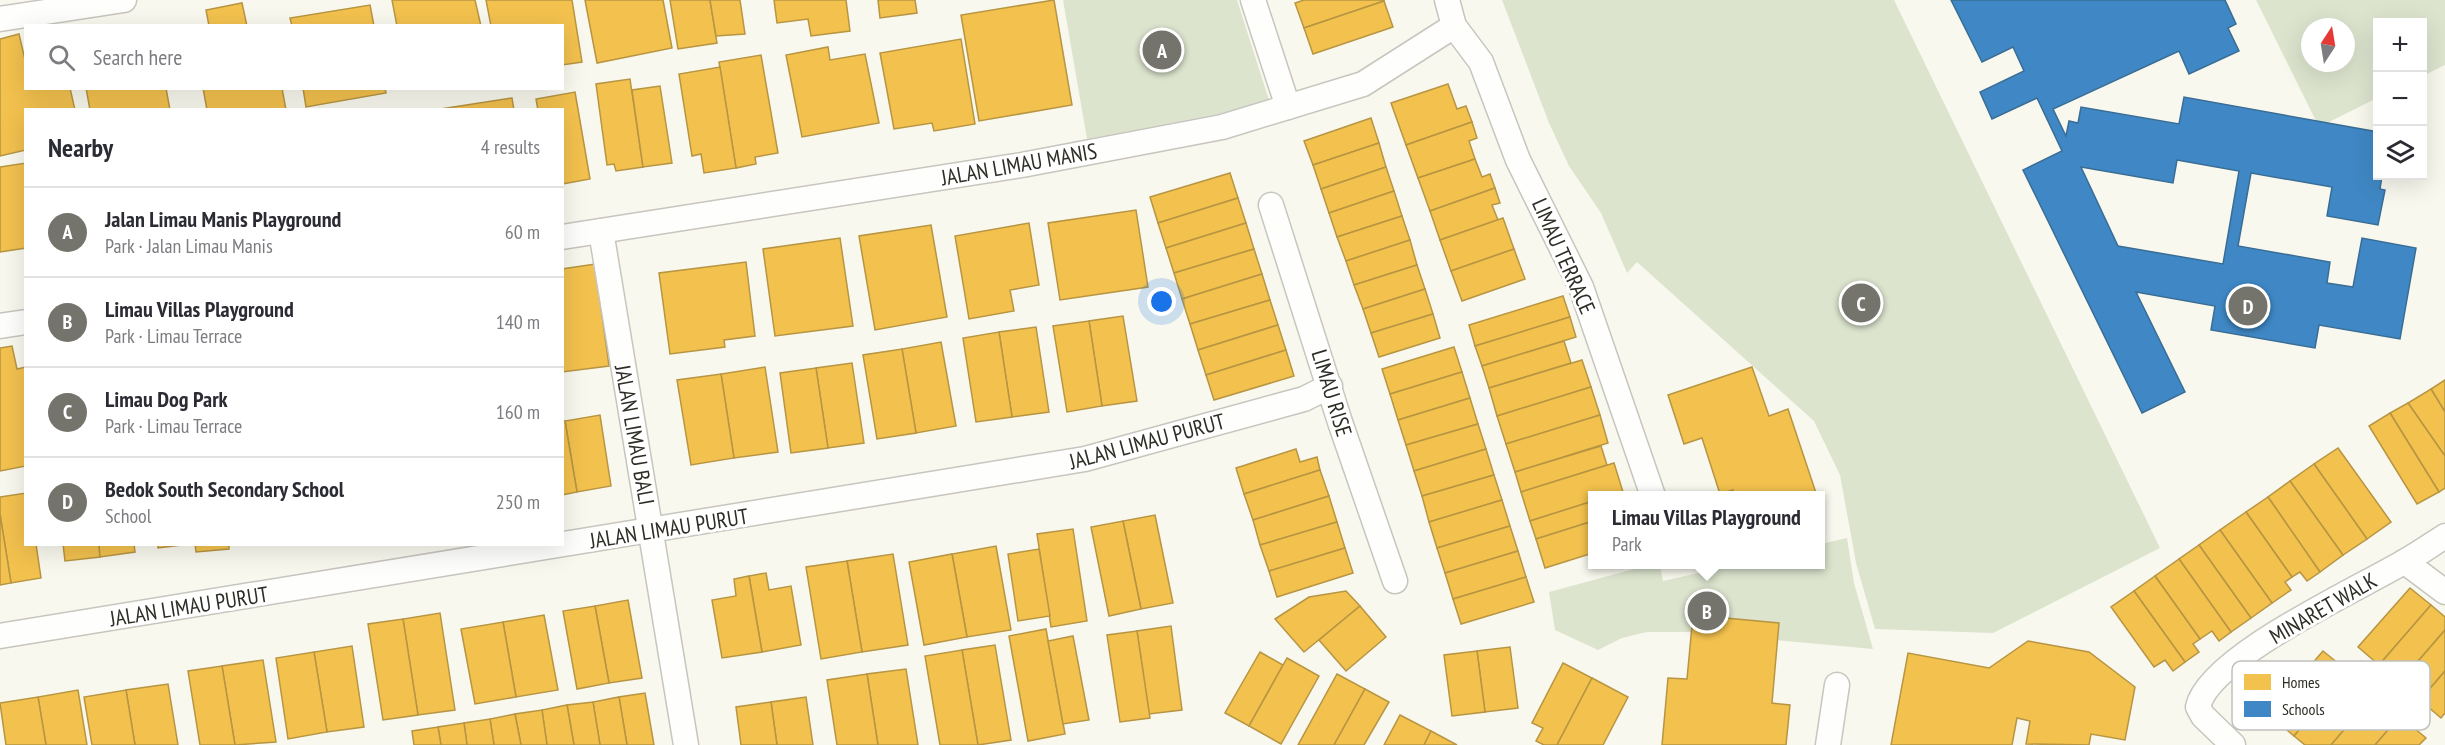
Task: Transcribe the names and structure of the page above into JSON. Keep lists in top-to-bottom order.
{
  "streets": {
    "street": [
      "JALAN LIMAU MANIS",
      "LIMAU TERRACE",
      "LIMAU RISE",
      "JALAN LIMAU BALI",
      "JALAN LIMAU PURUT",
      "MINARET WALK"
    ]
  },
  "crossings": [
    ["JALAN LIMAU MANIS", "LIMAU TERRACE"],
    ["JALAN LIMAU MANIS", "JALAN LIMAU BALI"],
    ["LIMAU RISE", "JALAN LIMAU PURUT"],
    ["JALAN LIMAU BALI", "JALAN LIMAU PURUT"]
  ],
  "legend": ["Homes", "Schools"],
  "north": "top",
  "page": {
    "map_buttons": ["+", "−"],
    "search": "Search here",
    "pins": [
      "A",
      "C",
      "D",
      "B"
    ],
    "heading": ["Nearby", "4 results"],
    "list": [
      {
        "mark": "A",
        "name": "Jalan Limau Manis Playground",
        "note": "Park · Jalan Limau Manis",
        "value": "60 m"
      },
      {
        "mark": "B",
        "name": "Limau Villas Playground",
        "note": "Park · Limau Terrace",
        "value": "140 m"
      },
      {
        "mark": "C",
        "name": "Limau Dog Park",
        "note": "Park · Limau Terrace",
        "value": "160 m"
      },
      {
        "mark": "D",
        "name": "Bedok South Secondary School",
        "note": "School",
        "value": "250 m"
      }
    ],
    "popup": ["Limau Villas Playground", "Park"]
  }
}
